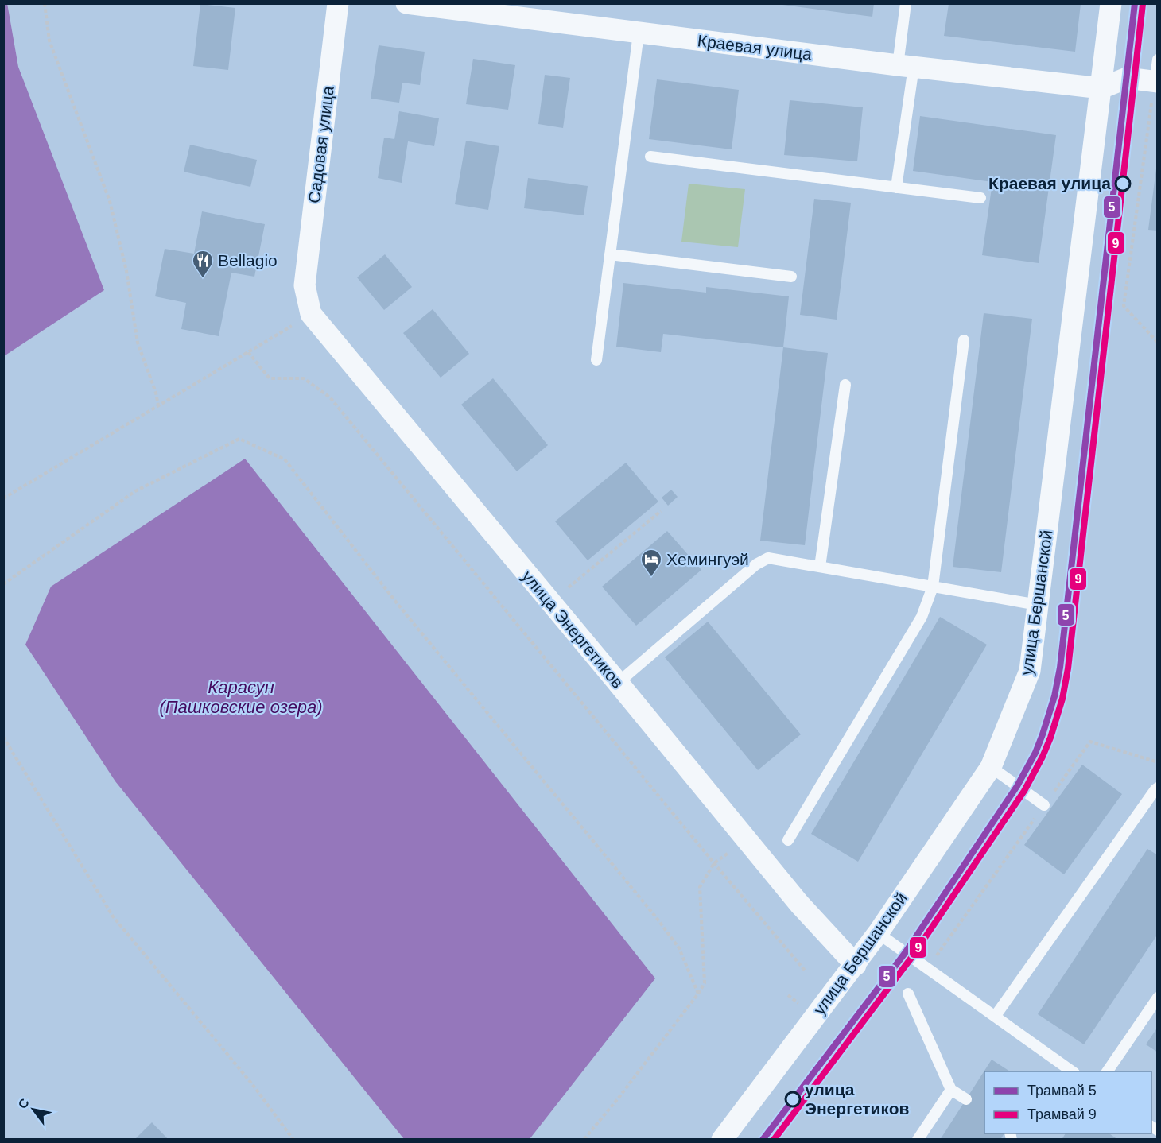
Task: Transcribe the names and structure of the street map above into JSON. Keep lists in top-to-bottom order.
{
  "streets": {
    "street": [
      "Краевая улица",
      "Садовая улица",
      "улица Бершанской",
      "улица Энергетиков"
    ]
  },
  "crossings": [
    ["Краевая улица", "улица Бершанской"],
    ["Садовая улица", "улица Энергетиков"],
    ["улица Бершанской", "улица Энергетиков"]
  ],
  "water": ["Карасун (Пашковские озера)"],
  "places": {
    "other": ["Краевая улица", "улица Энергетиков"],
    "restaurant": ["Bellagio"],
    "hotel": ["Хемингуэй"]
  },
  "lines": ["tram line 5", "tram line 9"],
  "legend": ["Трамвай 5", "Трамвай 9"],
  "north": "top left"
}
